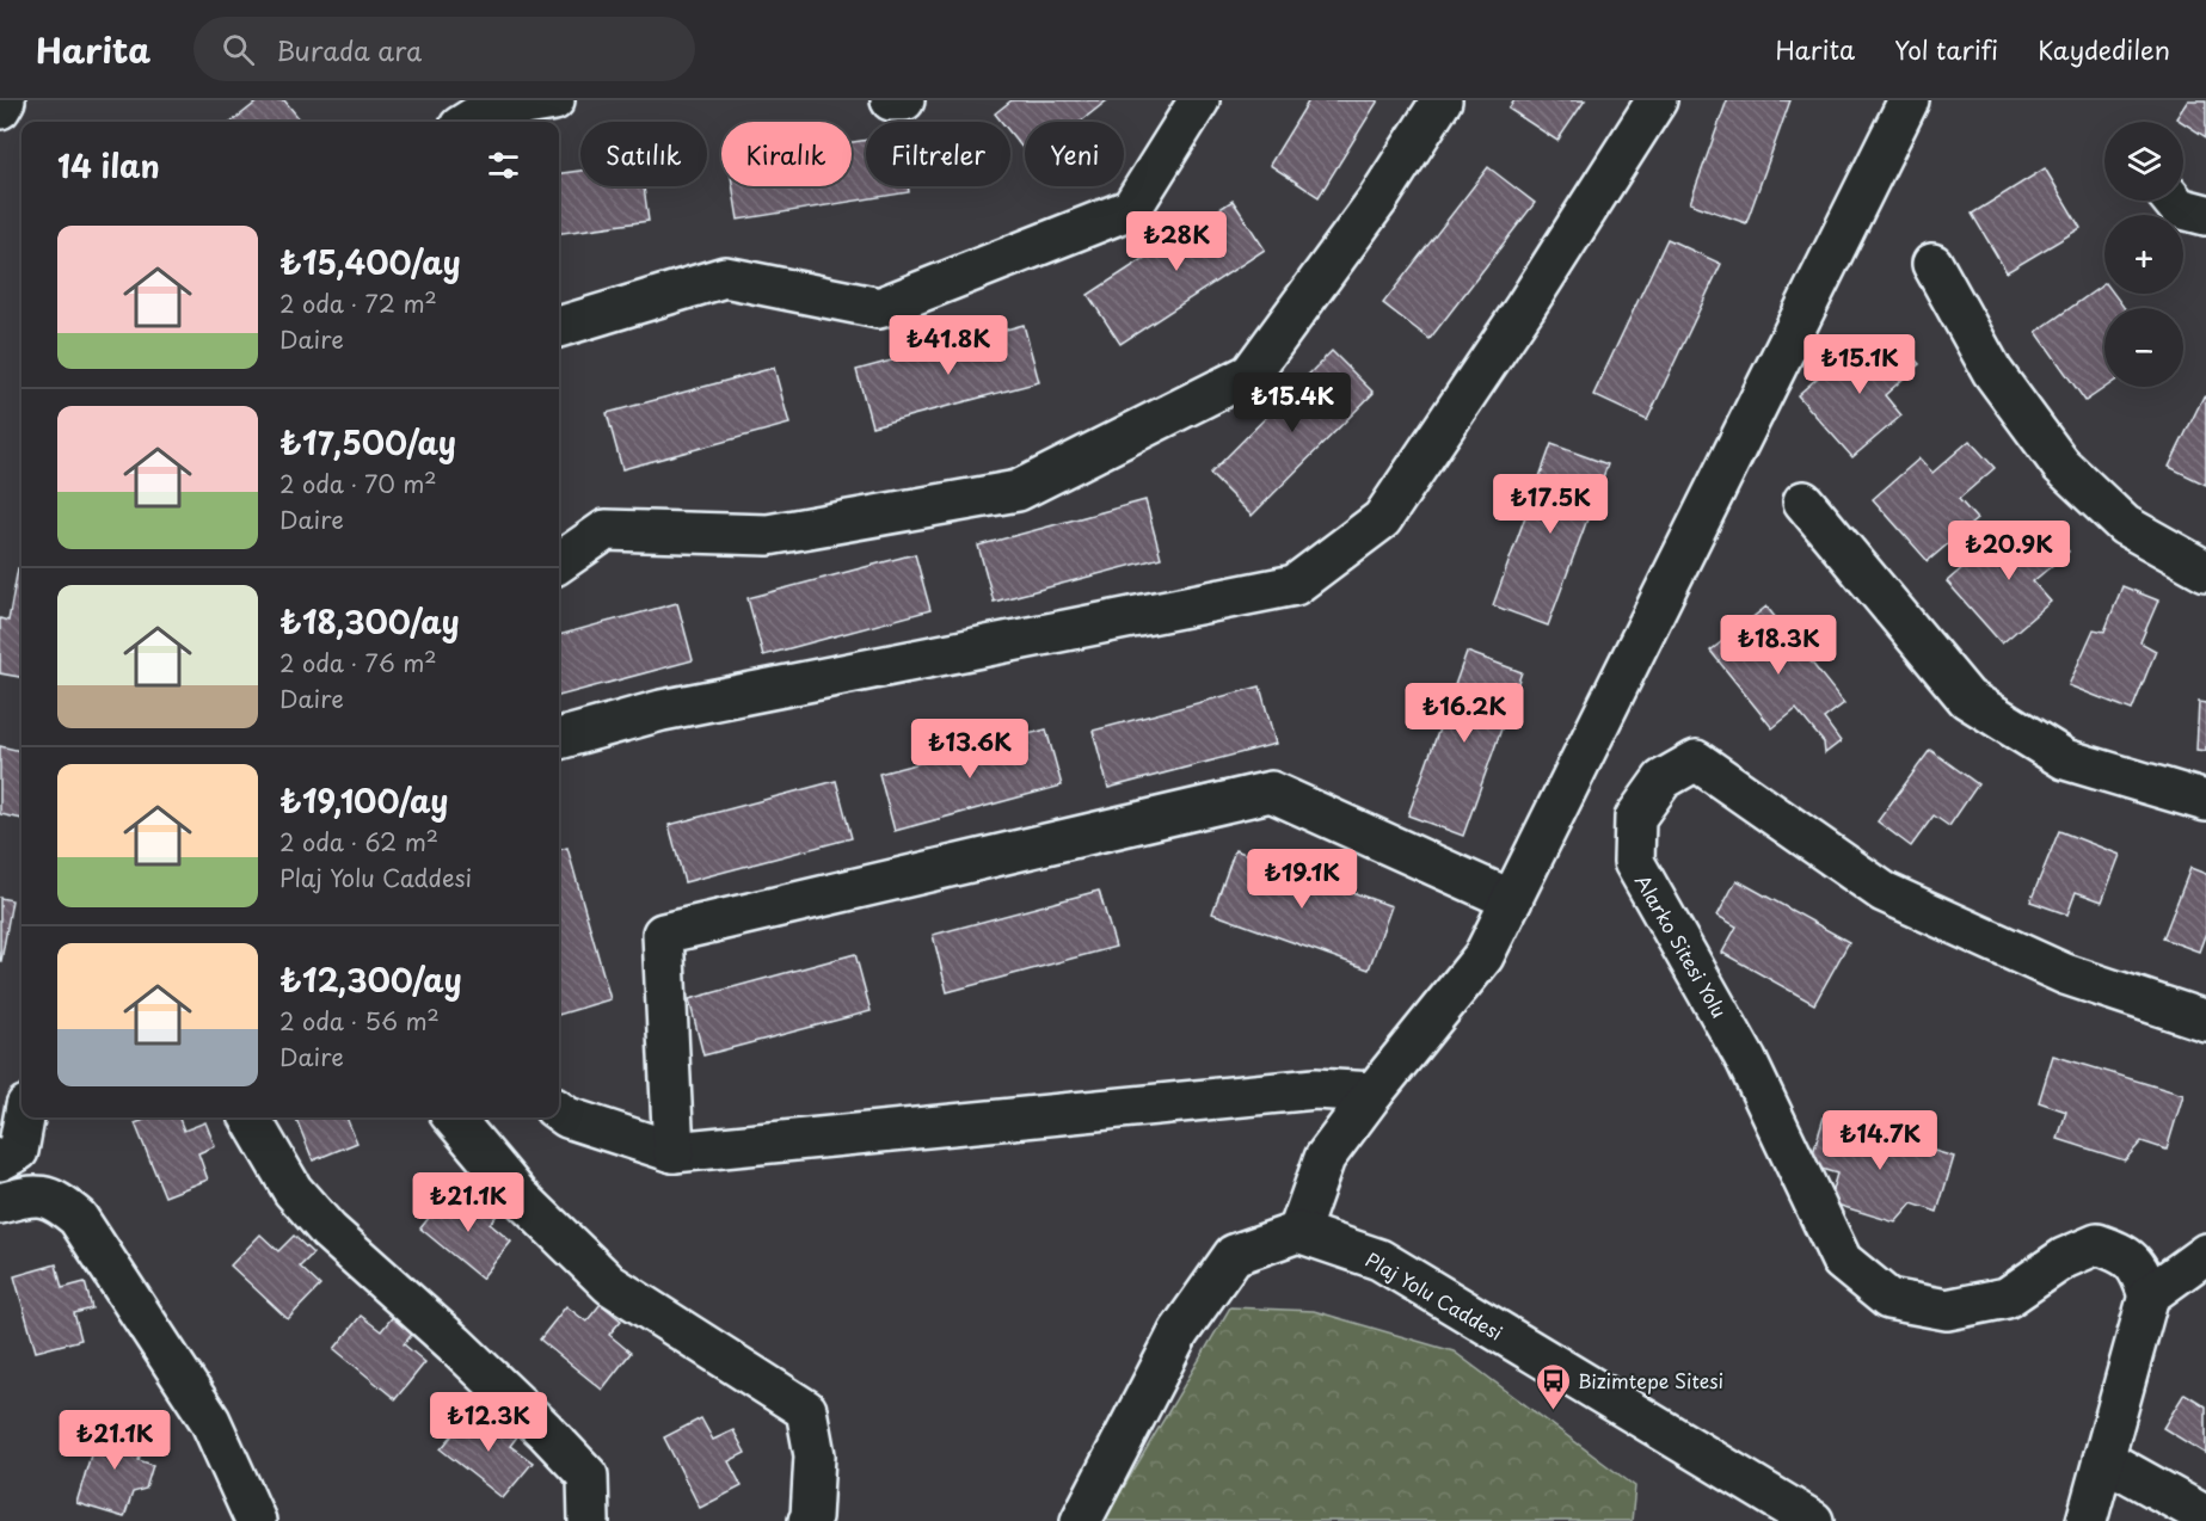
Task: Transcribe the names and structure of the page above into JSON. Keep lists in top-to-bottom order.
{
  "streets": {
    "street": ["Alarko Sitesi Yolu", "Plaj Yolu Caddesi"]
  },
  "places": {
    "bus stop": ["Bizimtepe Sitesi"]
  },
  "page": {
    "header": "Harita",
    "search": "Burada ara",
    "nav": ["Harita", "Yol tarifi", "Kaydedilen"],
    "map_buttons": ["+", "−"],
    "chip": [
      "Satılık",
      "Kiralık",
      "Filtreler",
      "Yeni"
    ],
    "heading": "14 ilan",
    "list": [
      {
        "name": "₺15,400/ay",
        "note": "2 oda · 72 m² · Daire"
      },
      {
        "name": "₺17,500/ay",
        "note": "2 oda · 70 m² · Daire"
      },
      {
        "name": "₺18,300/ay",
        "note": "2 oda · 76 m² · Daire"
      },
      {
        "name": "₺19,100/ay",
        "note": "2 oda · 62 m² · Plaj Yolu Caddesi"
      },
      {
        "name": "₺12,300/ay",
        "note": "2 oda · 56 m² · Daire"
      }
    ],
    "price": [
      "₺28K",
      "₺41.8K",
      "₺15.1K",
      "₺15.4K",
      "₺17.5K",
      "₺20.9K",
      "₺18.3K",
      "₺16.2K",
      "₺13.6K",
      "₺19.1K",
      "₺14.7K",
      "₺21.1K",
      "₺12.3K",
      "₺21.1K"
    ]
  }
}
